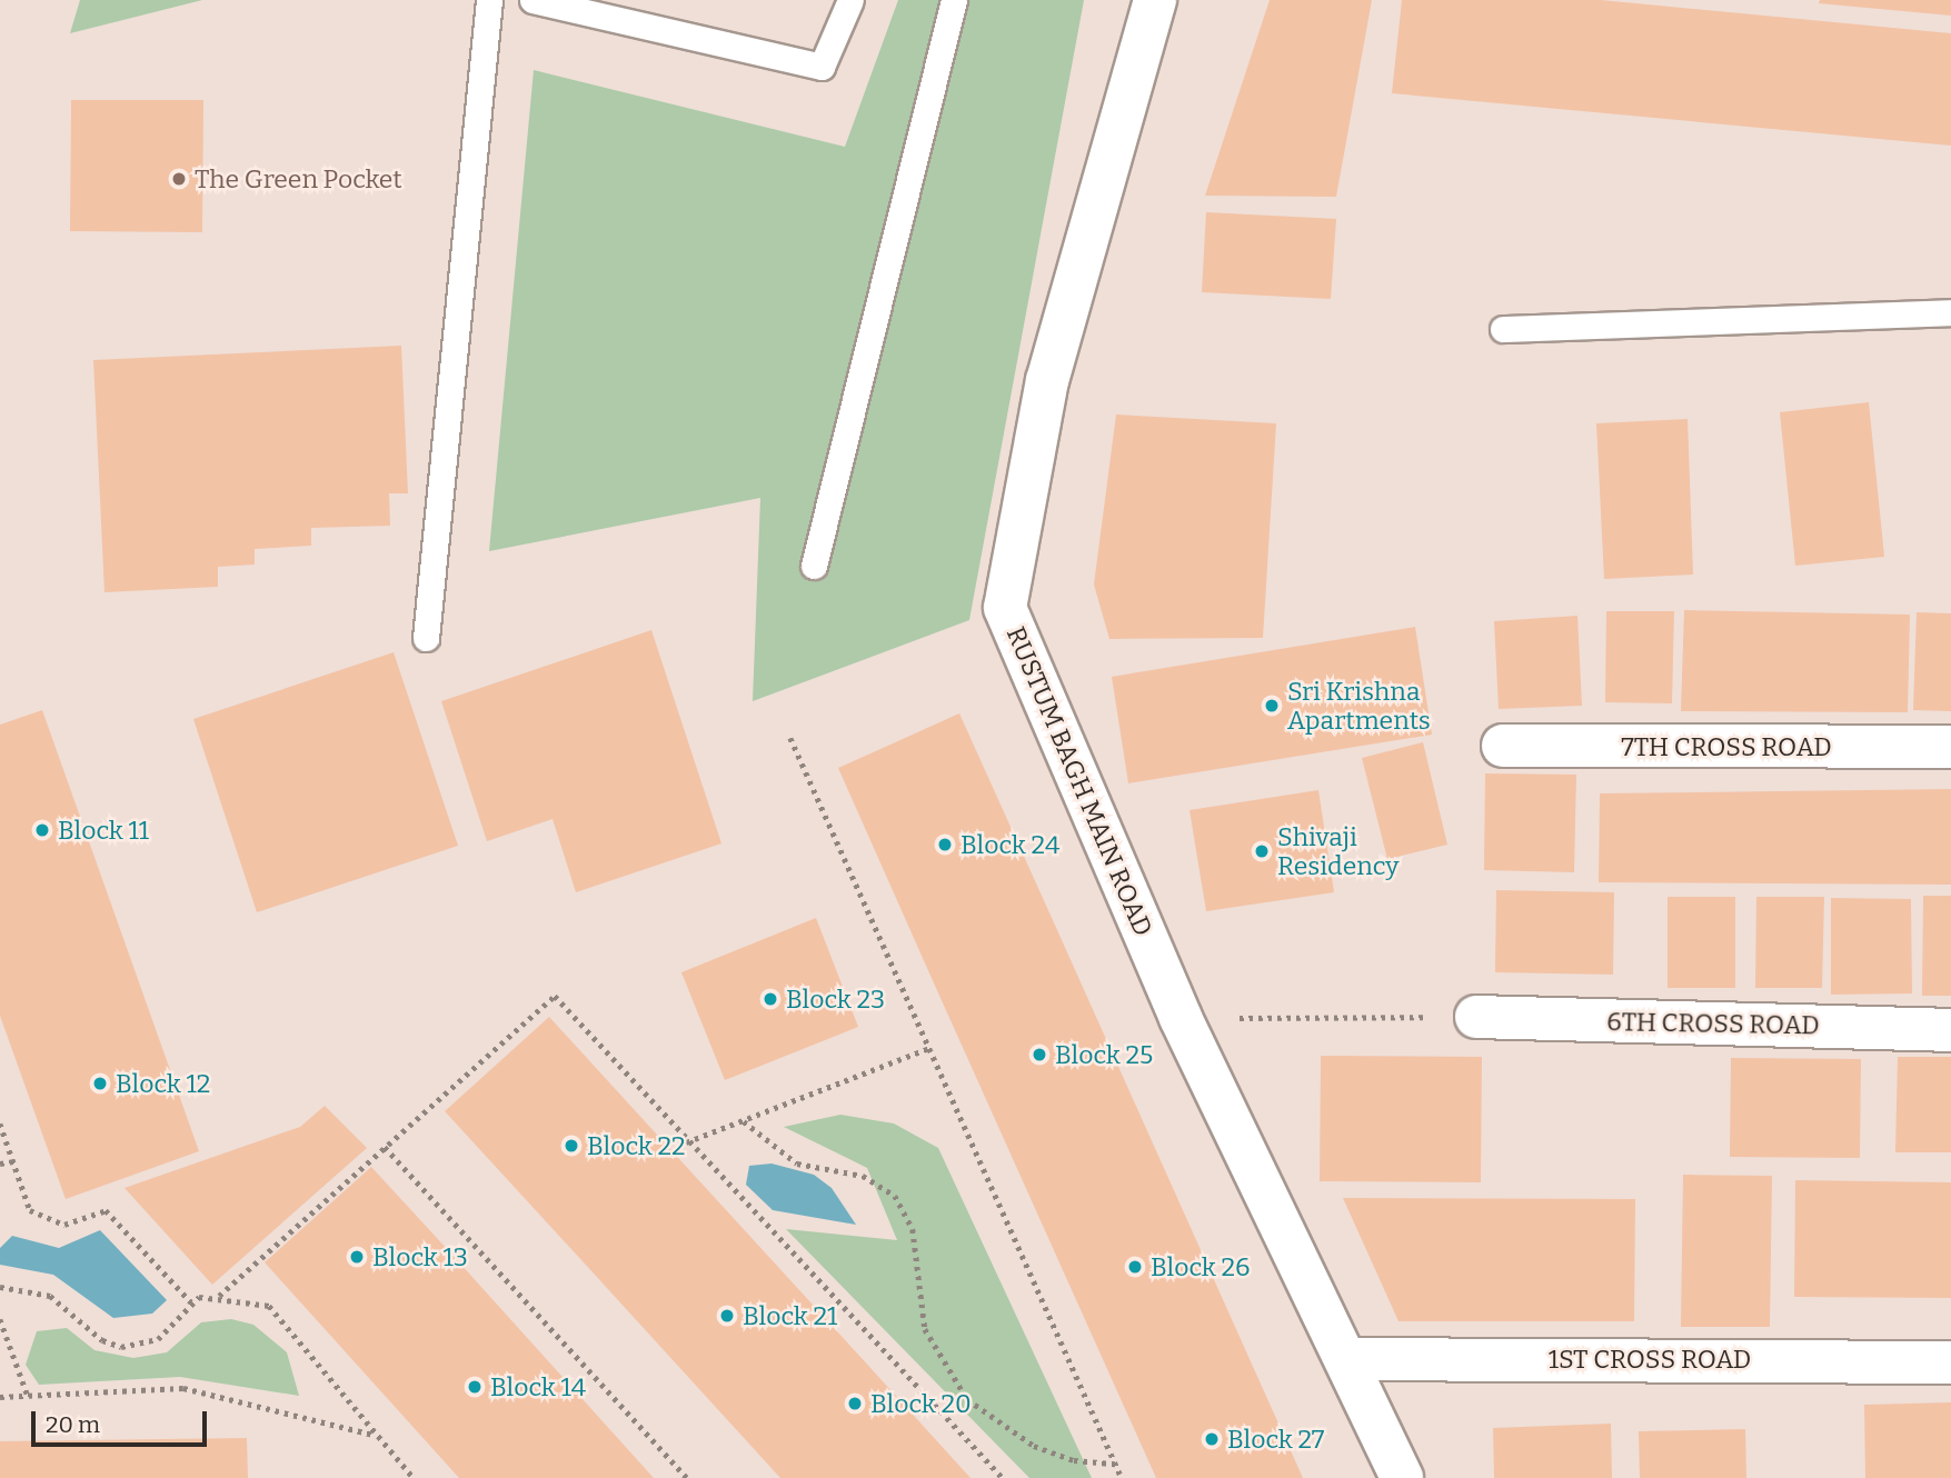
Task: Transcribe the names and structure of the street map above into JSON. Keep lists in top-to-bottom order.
{
  "streets": {
    "street": [
      "7TH CROSS ROAD",
      "RUSTUM BAGH MAIN ROAD",
      "6TH CROSS ROAD",
      "1ST CROSS ROAD"
    ]
  },
  "crossings": [
    ["RUSTUM BAGH MAIN ROAD", "1ST CROSS ROAD"]
  ],
  "places": [
    "The Green Pocket",
    "Sri Krishna Apartments",
    "Block 11",
    "Block 24",
    "Shivaji Residency",
    "Block 23",
    "Block 25",
    "Block 12",
    "Block 22",
    "Block 13",
    "Block 26",
    "Block 21",
    "Block 14",
    "Block 20",
    "Block 27"
  ],
  "scale_bar": "20 m"
}
